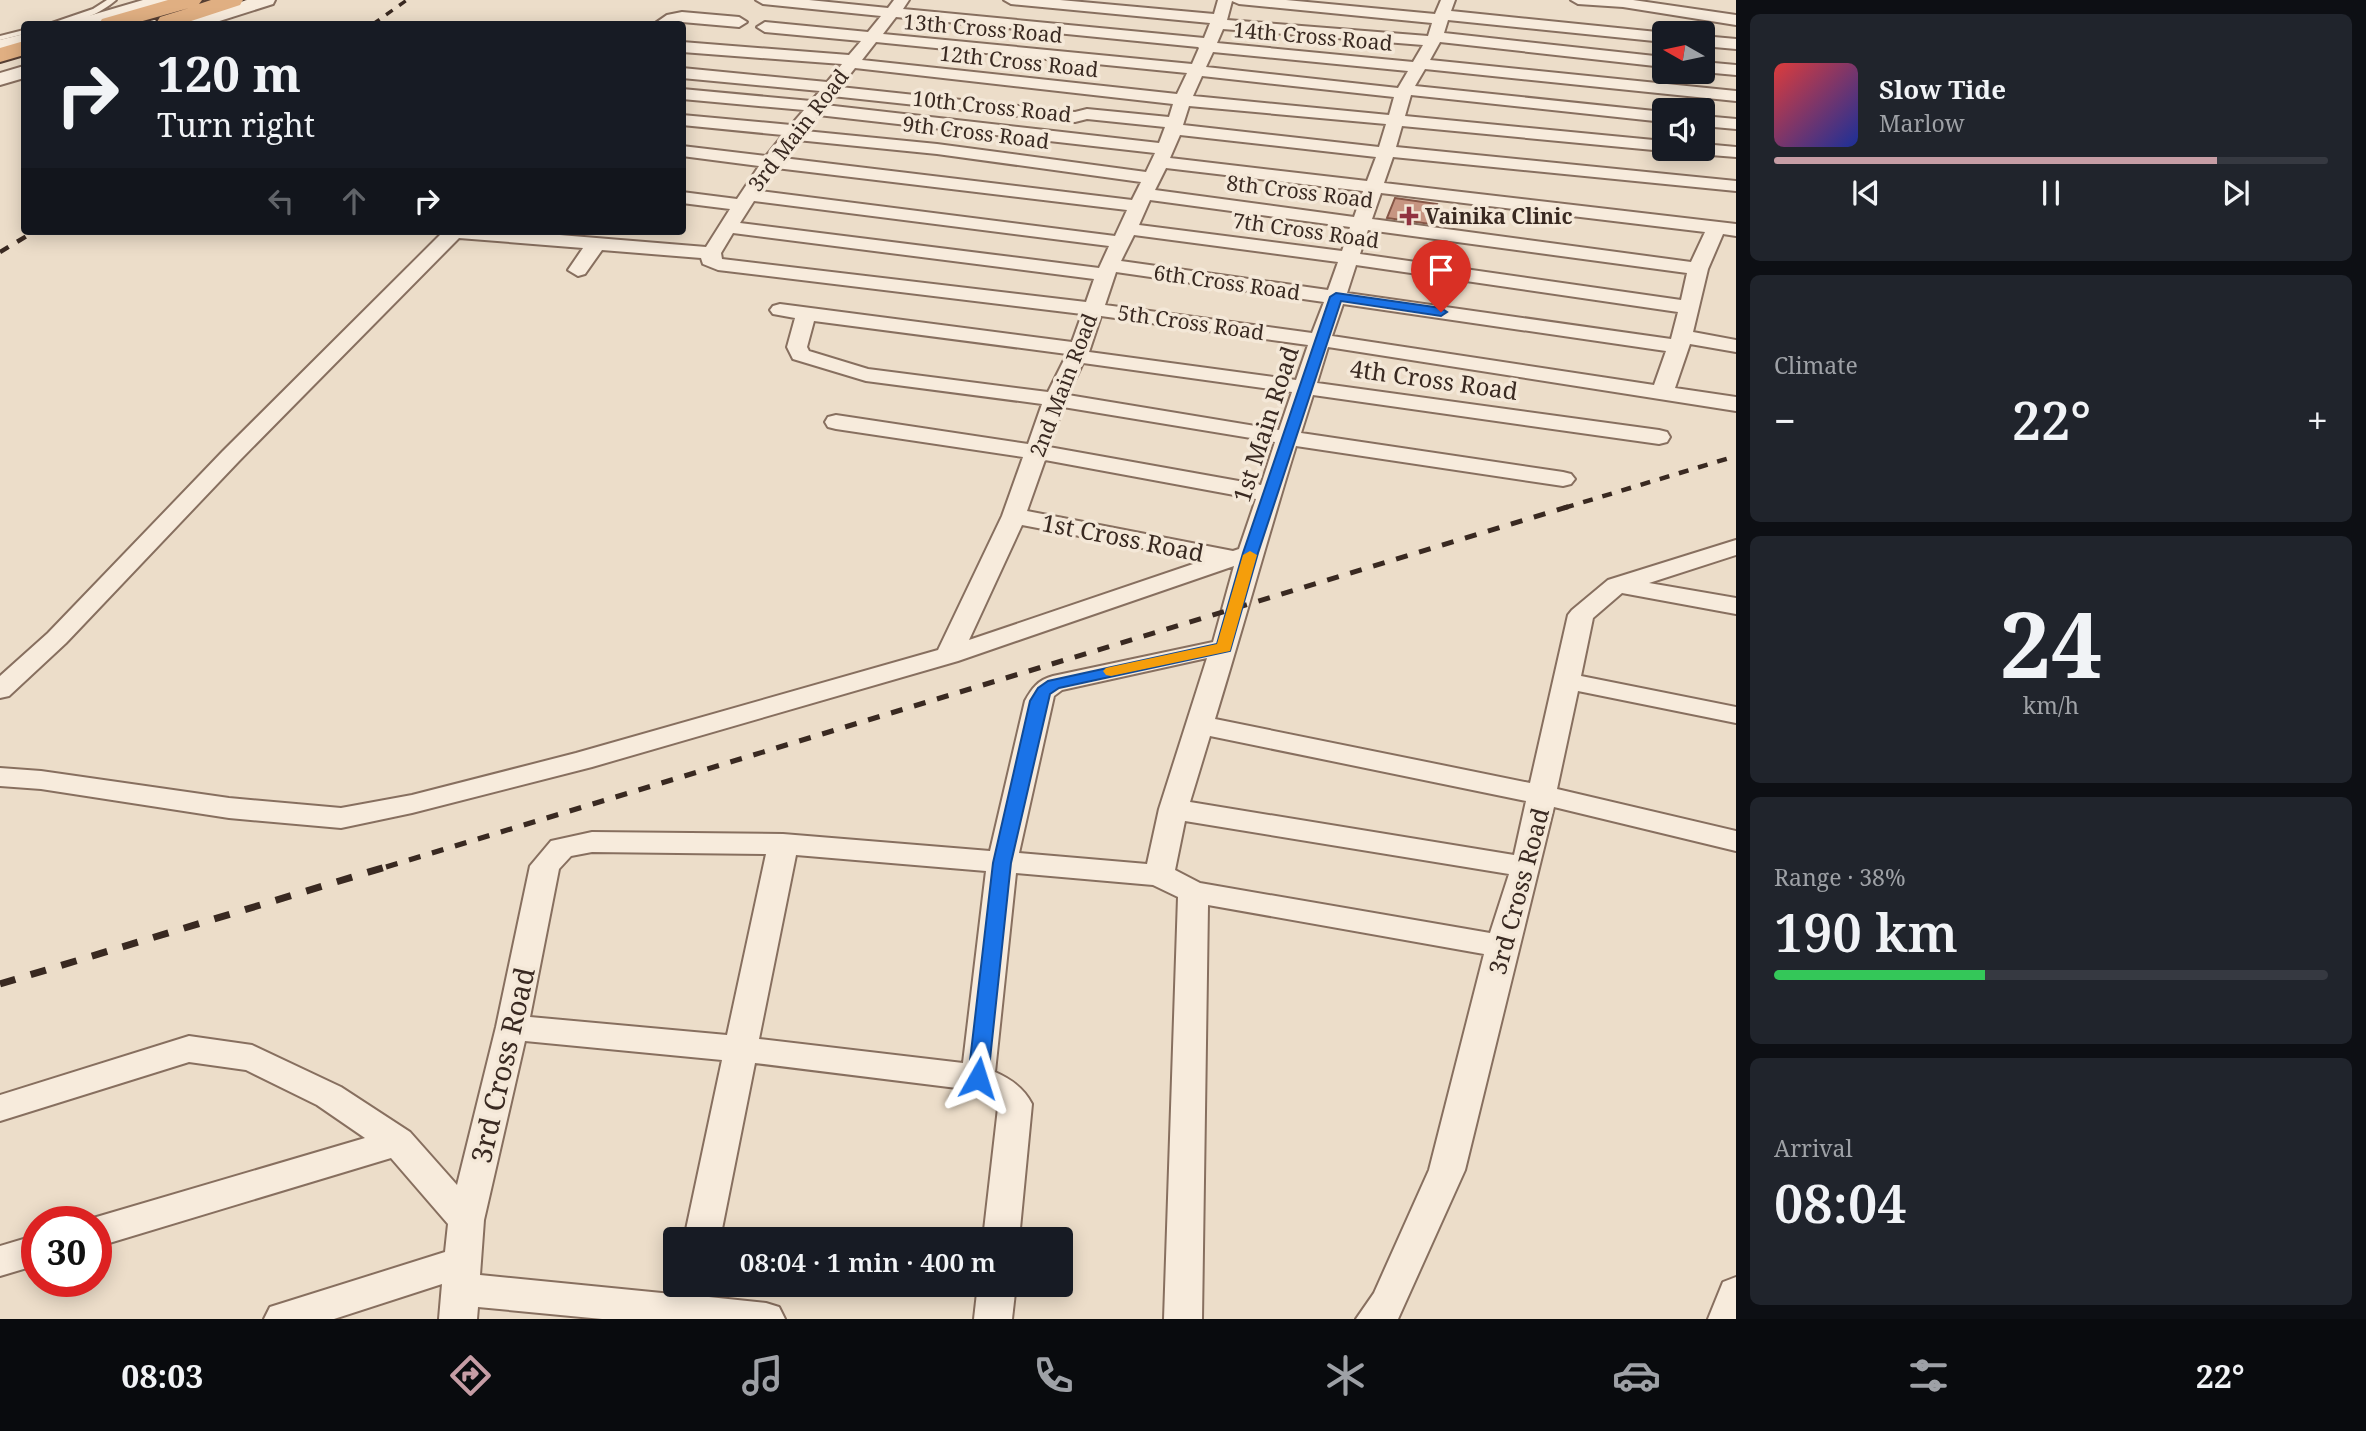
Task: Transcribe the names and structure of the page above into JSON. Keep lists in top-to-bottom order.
{
  "streets": {
    "street": [
      "13th Cross Road",
      "14th Cross Road",
      "12th Cross Road",
      "10th Cross Road",
      "3rd Main Road",
      "9th Cross Road",
      "8th Cross Road",
      "7th Cross Road",
      "6th Cross Road",
      "5th Cross Road",
      "4th Cross Road",
      "2nd Main Road",
      "1st Main Road",
      "1st Cross Road",
      "3rd Cross Road"
    ]
  },
  "crossings": [
    ["13th Cross Road", "3rd Main Road"],
    ["13th Cross Road", "2nd Main Road"],
    ["13th Cross Road", "1st Main Road"],
    ["14th Cross Road", "3rd Main Road"],
    ["14th Cross Road", "2nd Main Road"],
    ["14th Cross Road", "1st Main Road"],
    ["12th Cross Road", "3rd Main Road"],
    ["12th Cross Road", "2nd Main Road"],
    ["10th Cross Road", "3rd Main Road"],
    ["10th Cross Road", "9th Cross Road"],
    ["10th Cross Road", "8th Cross Road"],
    ["10th Cross Road", "2nd Main Road"],
    ["3rd Main Road", "9th Cross Road"],
    ["3rd Main Road", "8th Cross Road"],
    ["3rd Main Road", "7th Cross Road"],
    ["3rd Main Road", "6th Cross Road"],
    ["3rd Main Road", "5th Cross Road"],
    ["9th Cross Road", "8th Cross Road"],
    ["9th Cross Road", "2nd Main Road"],
    ["8th Cross Road", "2nd Main Road"],
    ["8th Cross Road", "1st Main Road"],
    ["7th Cross Road", "2nd Main Road"],
    ["7th Cross Road", "1st Main Road"],
    ["6th Cross Road", "2nd Main Road"],
    ["6th Cross Road", "1st Main Road"],
    ["5th Cross Road", "2nd Main Road"],
    ["5th Cross Road", "1st Main Road"],
    ["4th Cross Road", "2nd Main Road"],
    ["4th Cross Road", "1st Main Road"],
    ["2nd Main Road", "1st Cross Road"],
    ["1st Main Road", "1st Cross Road"]
  ],
  "places": {
    "health": ["Vainika Clinic"]
  },
  "north": "left",
  "page": {
    "turn": ["120 m", "Turn right"],
    "song": ["Slow Tide", "Marlow"],
    "tile": [
      "Climate",
      ["24", "km/h"],
      ["Range · 38%", "190 km"],
      ["Arrival", "08:04"]
    ],
    "heat": ["−", "22°", "+"],
    "limit": "30",
    "trip": "08:04 · 1 min · 400 m",
    "tabs": ["08:03", "22°"]
  }
}
